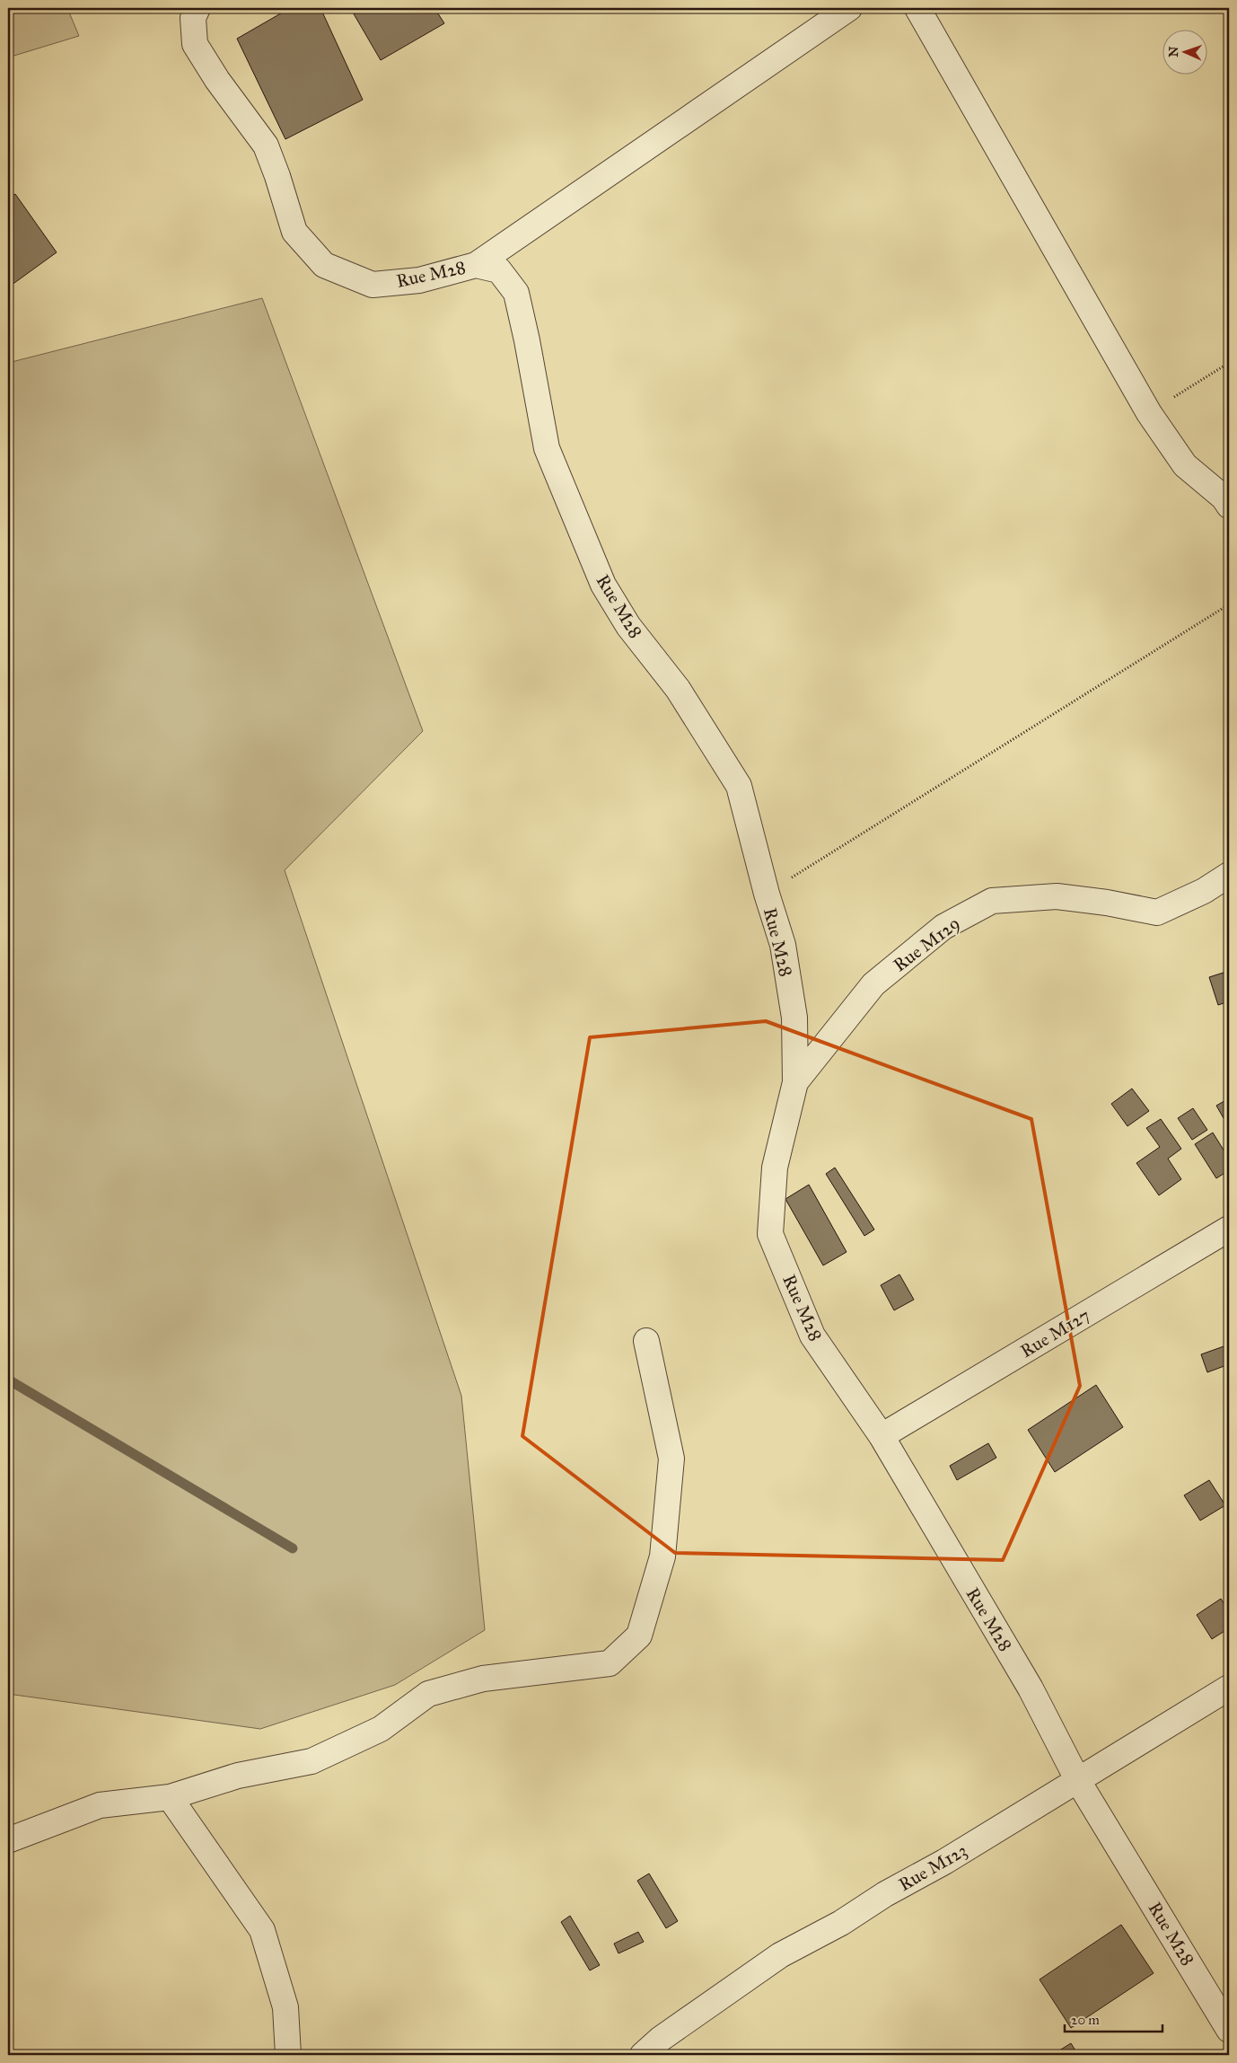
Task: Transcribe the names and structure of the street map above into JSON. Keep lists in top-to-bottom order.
{
  "streets": {
    "street": [
      "Rue M28",
      "Rue M129",
      "Rue M127",
      "Rue M123"
    ]
  },
  "crossings": [
    ["Rue M28", "Rue M129"],
    ["Rue M28", "Rue M127"],
    ["Rue M28", "Rue M123"]
  ],
  "scale_bar": "20 m",
  "north": "left"
}
